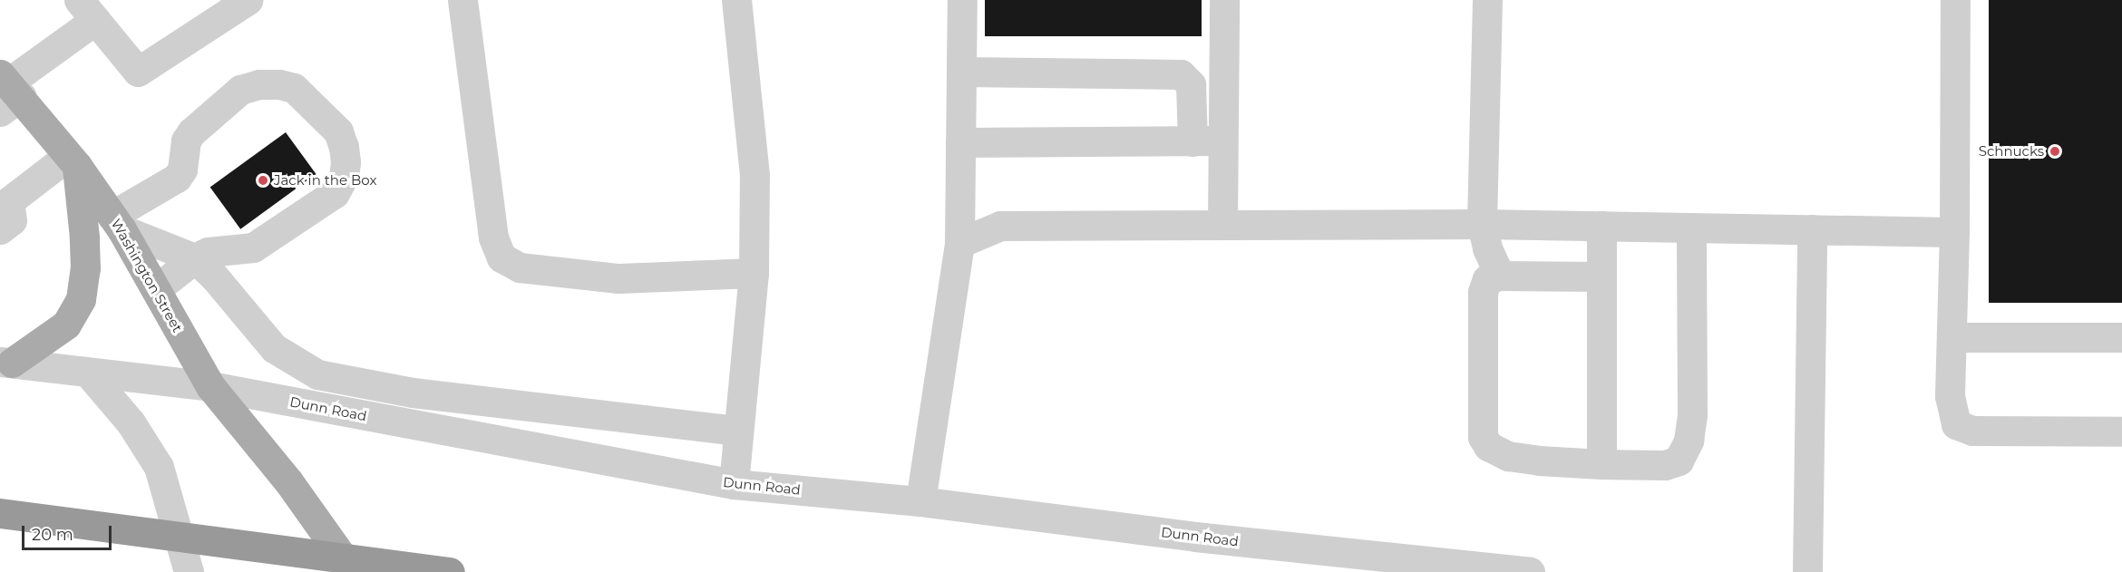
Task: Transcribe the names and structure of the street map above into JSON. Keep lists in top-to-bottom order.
{
  "streets": {
    "main road": ["Washington Street"],
    "street": ["Dunn Road"]
  },
  "crossings": [
    ["Washington Street", "Dunn Road"]
  ],
  "places": ["Schnucks", "Jack in the Box"],
  "scale_bar": "20 m"
}
